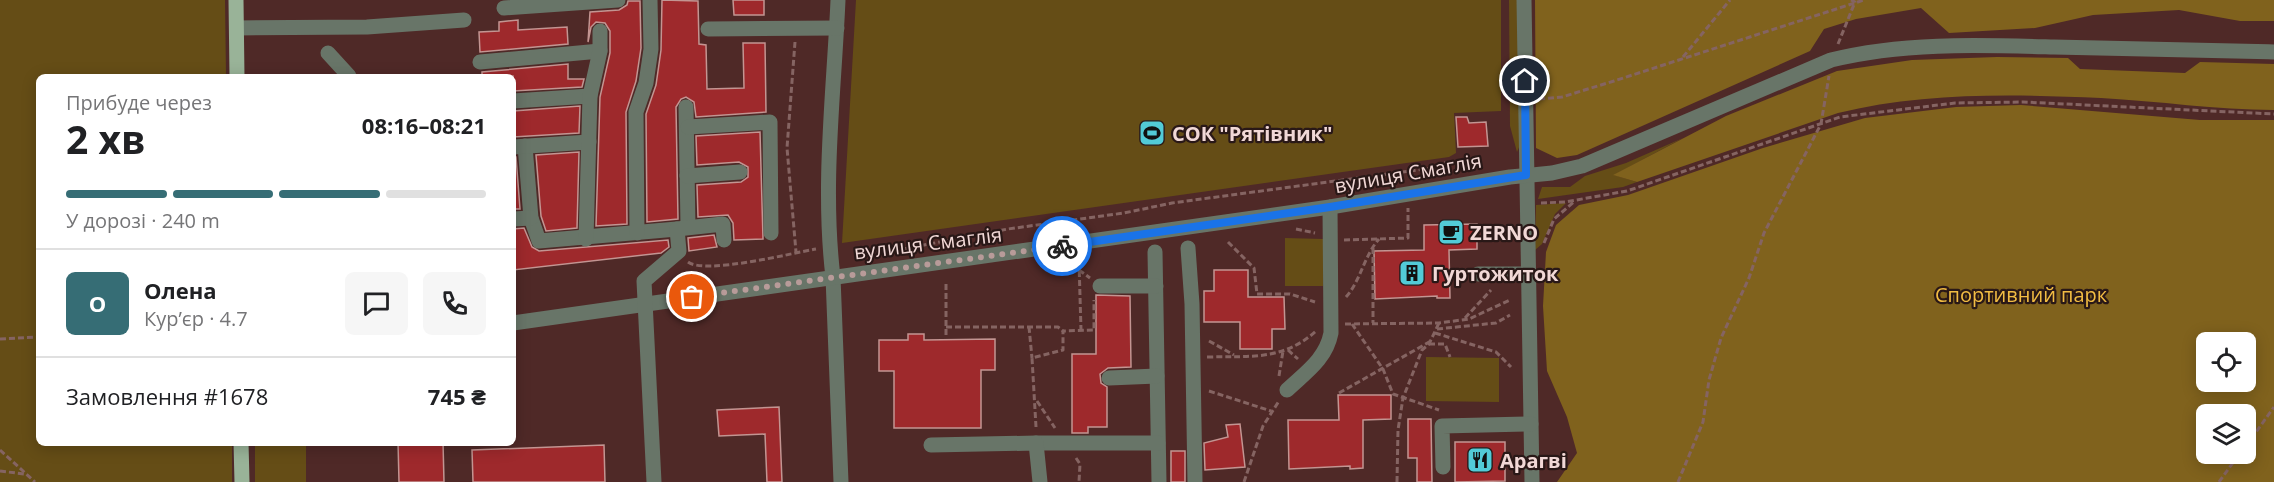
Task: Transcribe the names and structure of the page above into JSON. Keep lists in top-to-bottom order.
{
  "streets": {
    "street": ["вулиця Смаглія"]
  },
  "parks": ["Спортивний парк"],
  "places": {
    "sports": ["СОК \"Рятівник\""],
    "cafe": ["ZERNO"],
    "building": ["Гуртожиток"],
    "restaurant": ["Арагві"]
  },
  "page": {
    "heading": ["2 хв", "Прибуде через", "08:16–08:21"],
    "panel": [
      "Олена",
      "Кур’єр · 4.7",
      "Замовлення #1678",
      "745 ₴"
    ],
    "bar": "У дорозі · 240 m",
    "round": "О"
  }
}
